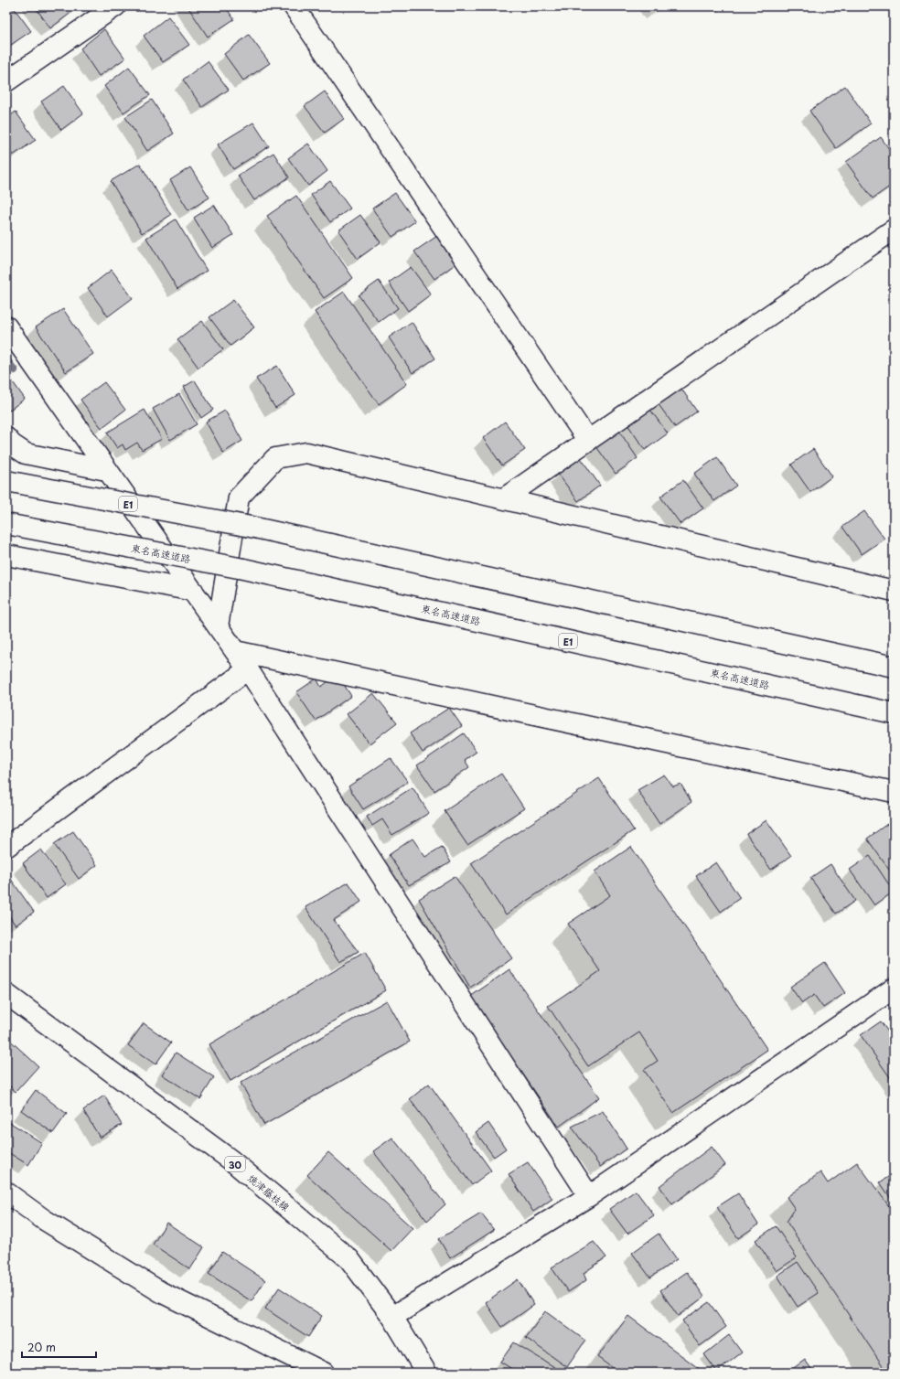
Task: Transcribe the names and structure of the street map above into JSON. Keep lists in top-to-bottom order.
{
  "streets": {
    "main road": [
      "E1",
      "東名高速道路",
      "30",
      "焼津藤枝線"
    ]
  },
  "scale_bar": "20 m"
}
